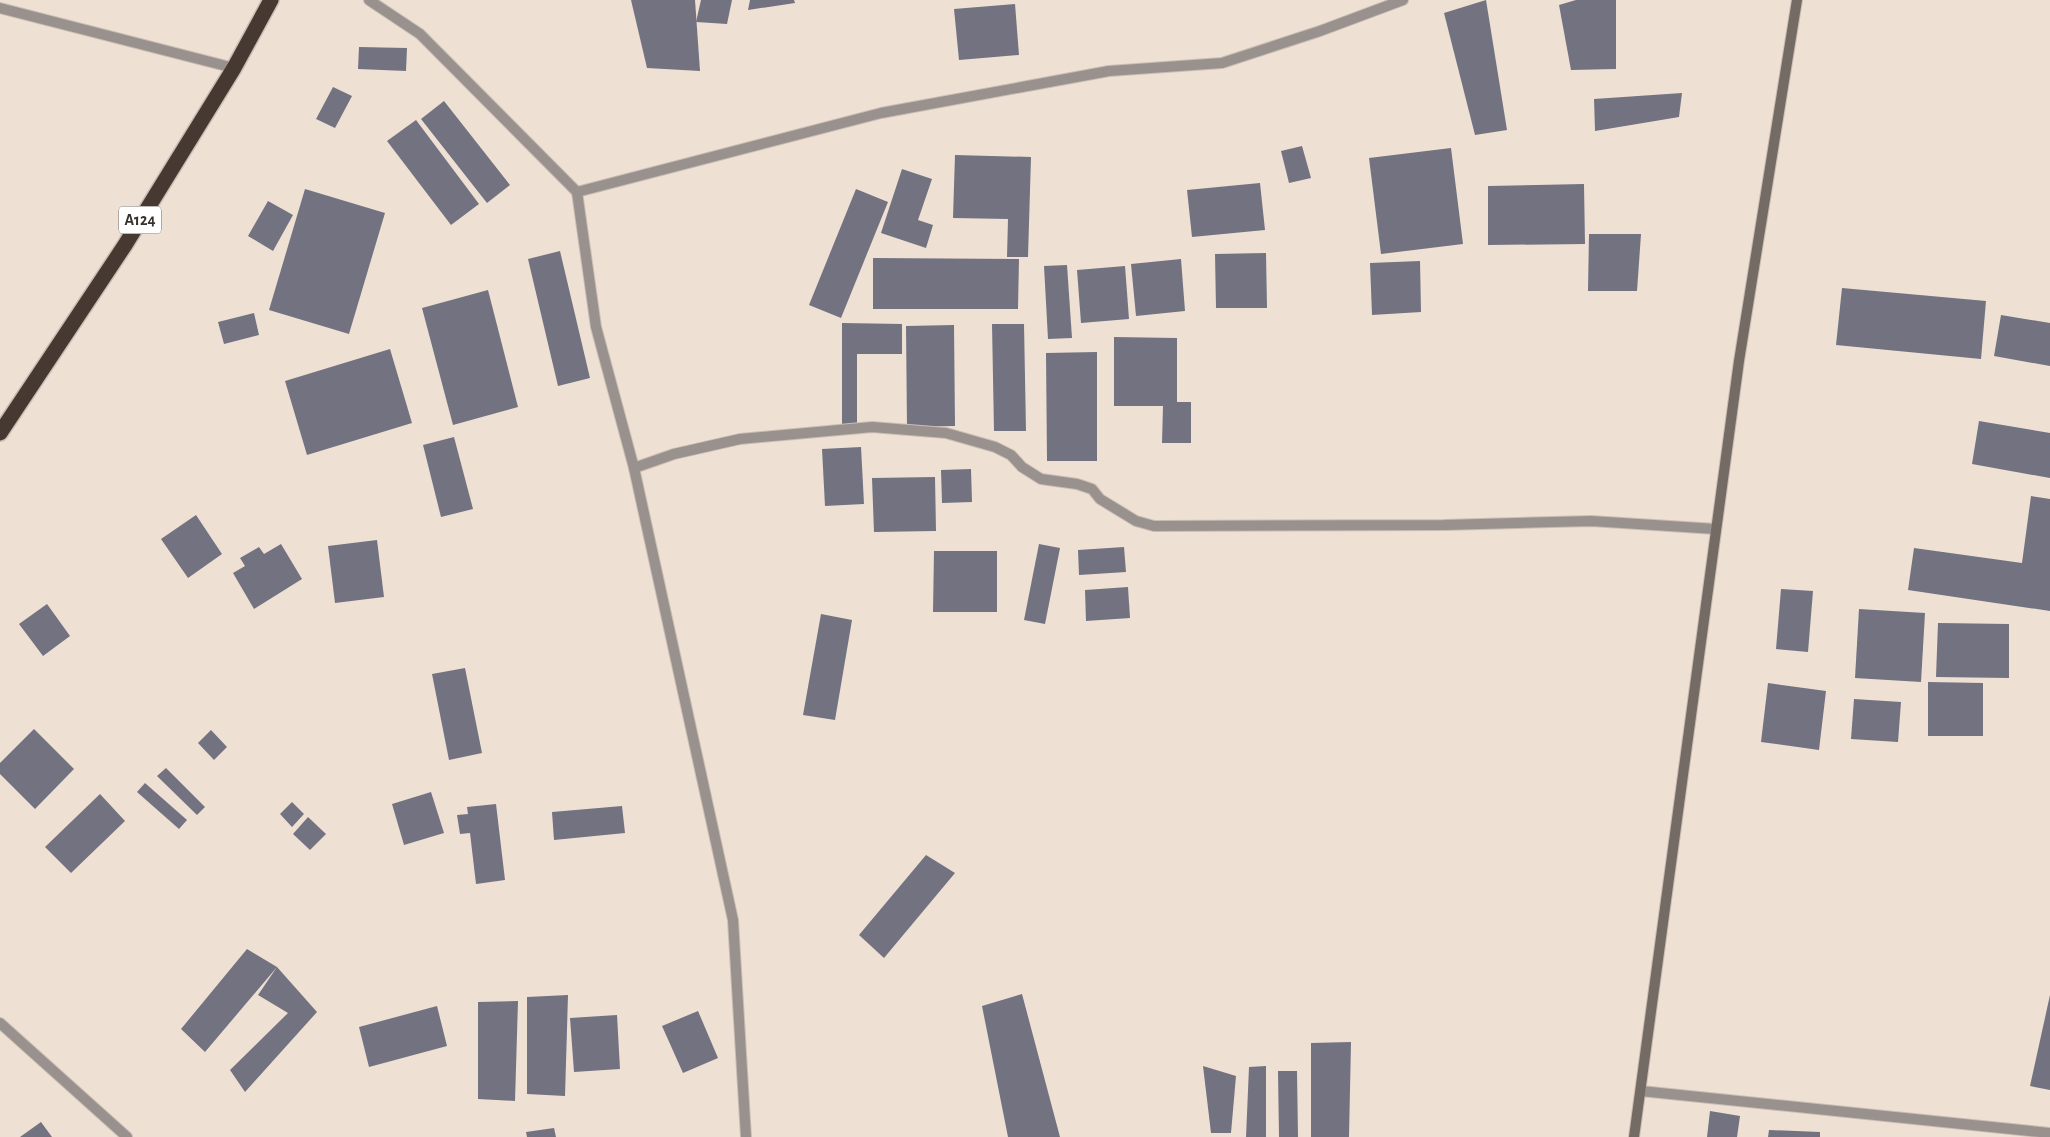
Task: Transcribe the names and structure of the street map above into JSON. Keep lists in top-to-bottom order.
{
  "streets": {
    "highway": ["A124"]
  }
}
